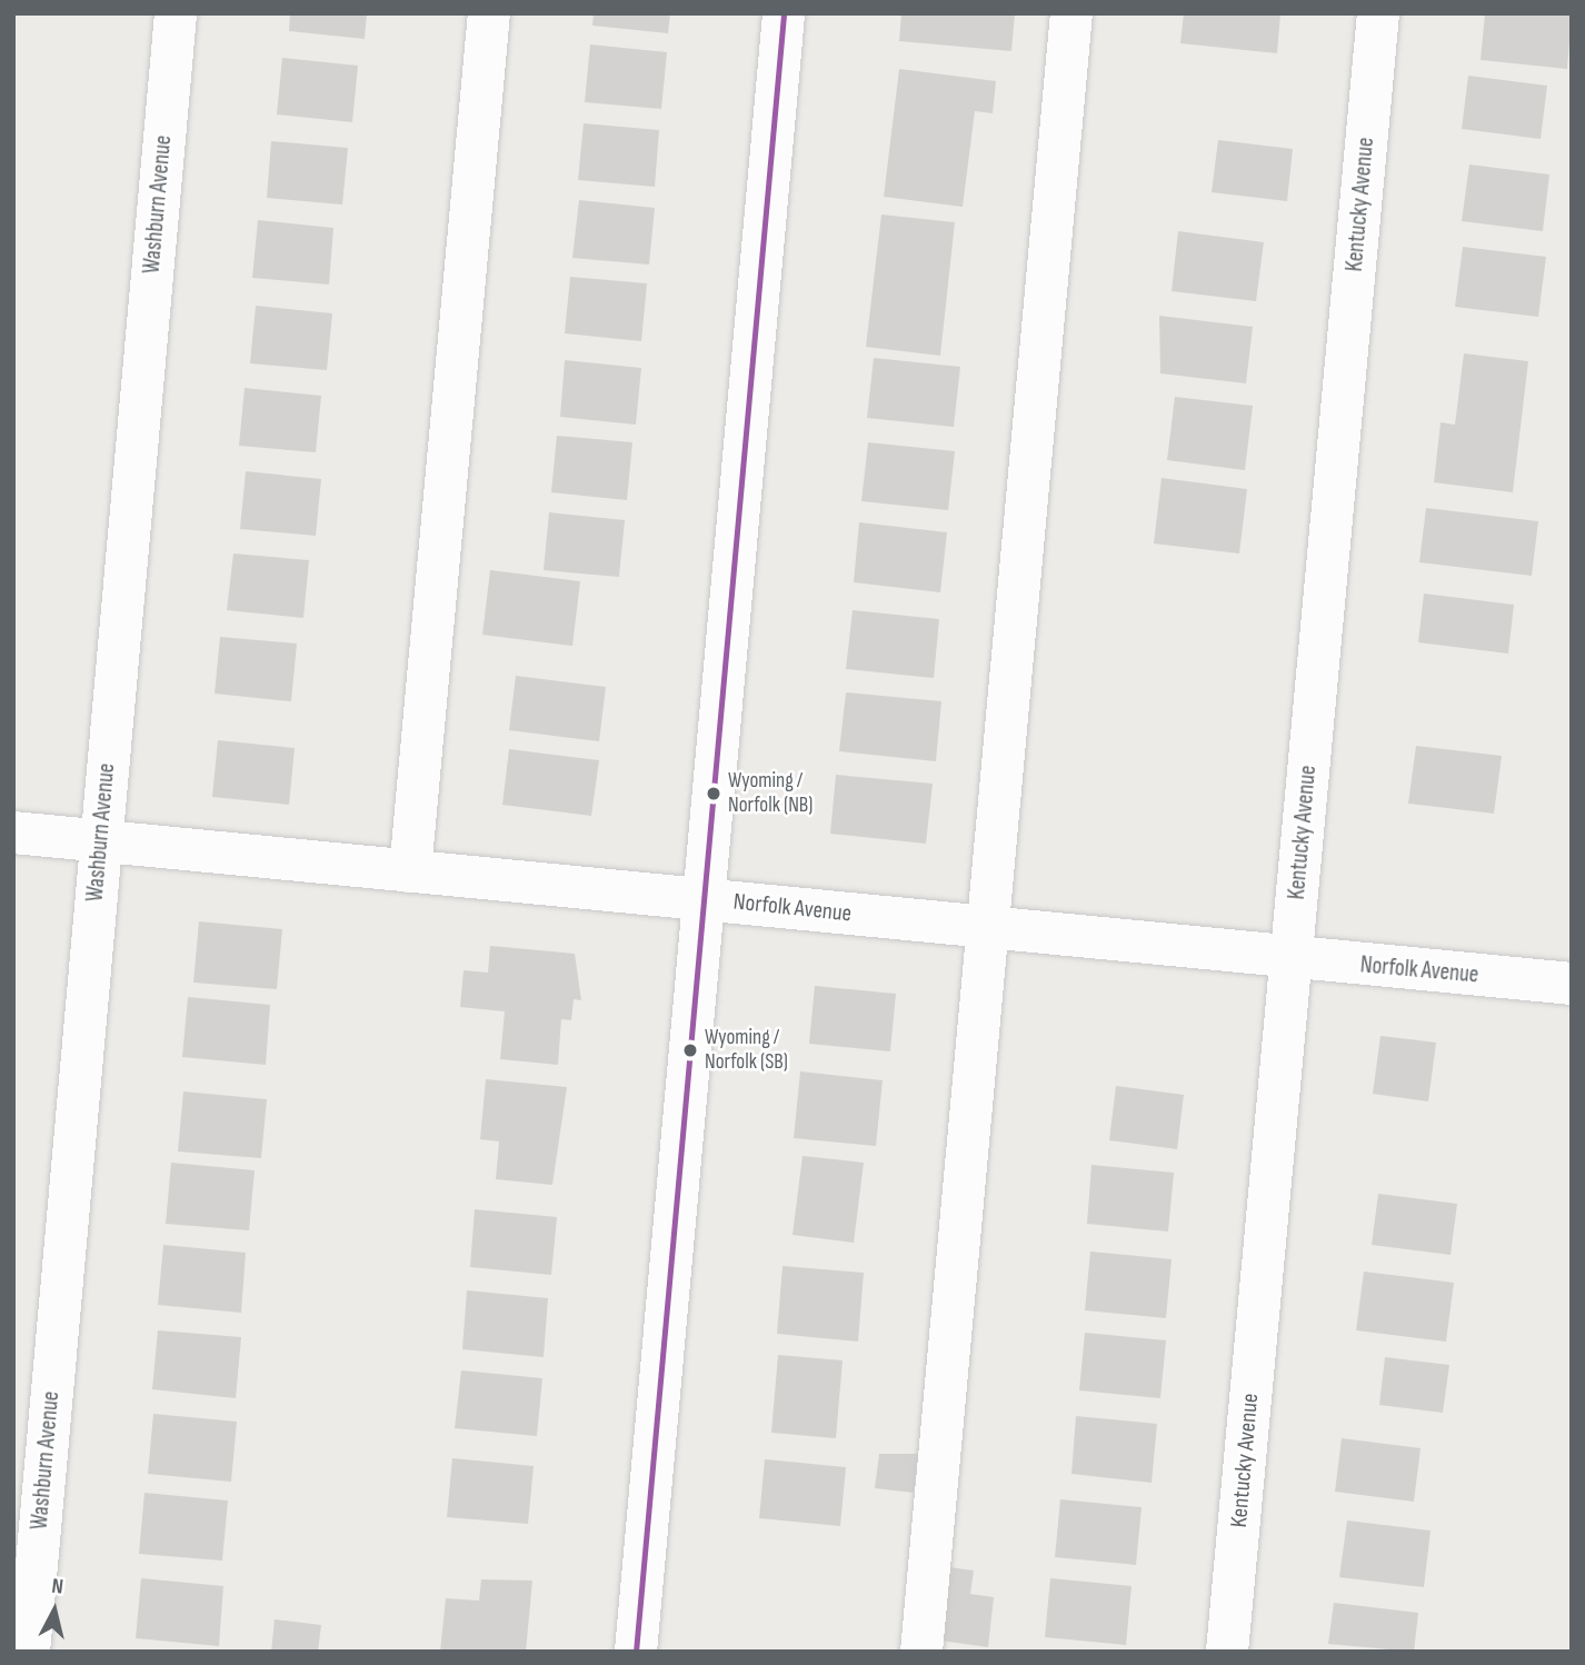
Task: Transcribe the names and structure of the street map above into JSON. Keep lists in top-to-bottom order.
{
  "streets": {
    "street": ["Washburn Avenue", "Kentucky Avenue", "Norfolk Avenue"]
  },
  "crossings": [
    ["Washburn Avenue", "Norfolk Avenue"],
    ["Kentucky Avenue", "Norfolk Avenue"]
  ],
  "places": ["Wyoming / Norfolk (NB)", "Wyoming / Norfolk (SB)"],
  "north": "top"
}
